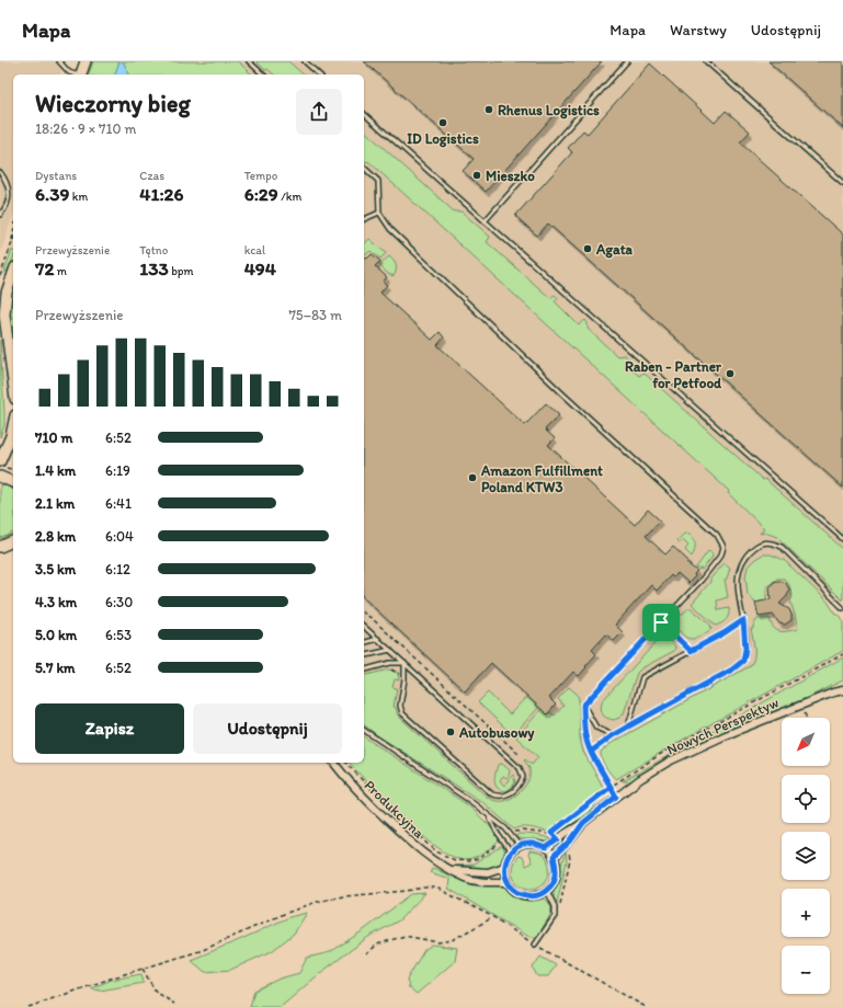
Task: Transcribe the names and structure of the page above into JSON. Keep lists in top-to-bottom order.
{
  "streets": {
    "street": ["Nowych Perspektyw", "Produkcyjna"]
  },
  "crossings": [
    ["Nowych Perspektyw", "Produkcyjna"]
  ],
  "places": [
    "Rhenus Logistics",
    "ID Logistics",
    "Mieszko",
    "Agata",
    "Raben - Partner for Petfood",
    "Amazon Fulfillment Poland KTW3",
    "Autobusowy"
  ],
  "north": "bottom left",
  "page": {
    "header": "Mapa",
    "nav": ["Mapa", "Warstwy", "Udostępnij"],
    "heading": ["Wieczorny bieg", "18:26 · 9 × 710 m"],
    "stats": [
      ["Dystans", "6.39 km"],
      ["Czas", "41:26"],
      ["Tempo", "6:29 /km"],
      ["Przewyższenie", "72 m"],
      ["Tętno", "133 bpm"],
      ["kcal", "494"]
    ],
    "chart": ["Przewyższenie", "75–83 m"],
    "list": [
      {
        "name": "710 m",
        "note": "6:52"
      },
      {
        "name": "1.4 km",
        "note": "6:19"
      },
      {
        "name": "2.1 km",
        "note": "6:41"
      },
      {
        "name": "2.8 km",
        "note": "6:04"
      },
      {
        "name": "3.5 km",
        "note": "6:12"
      },
      {
        "name": "4.3 km",
        "note": "6:30"
      },
      {
        "name": "5.0 km",
        "note": "6:53"
      },
      {
        "name": "5.7 km",
        "note": "6:52"
      }
    ],
    "buttons": ["Zapisz", "Udostępnij"],
    "map_buttons": ["+", "−"]
  }
}
